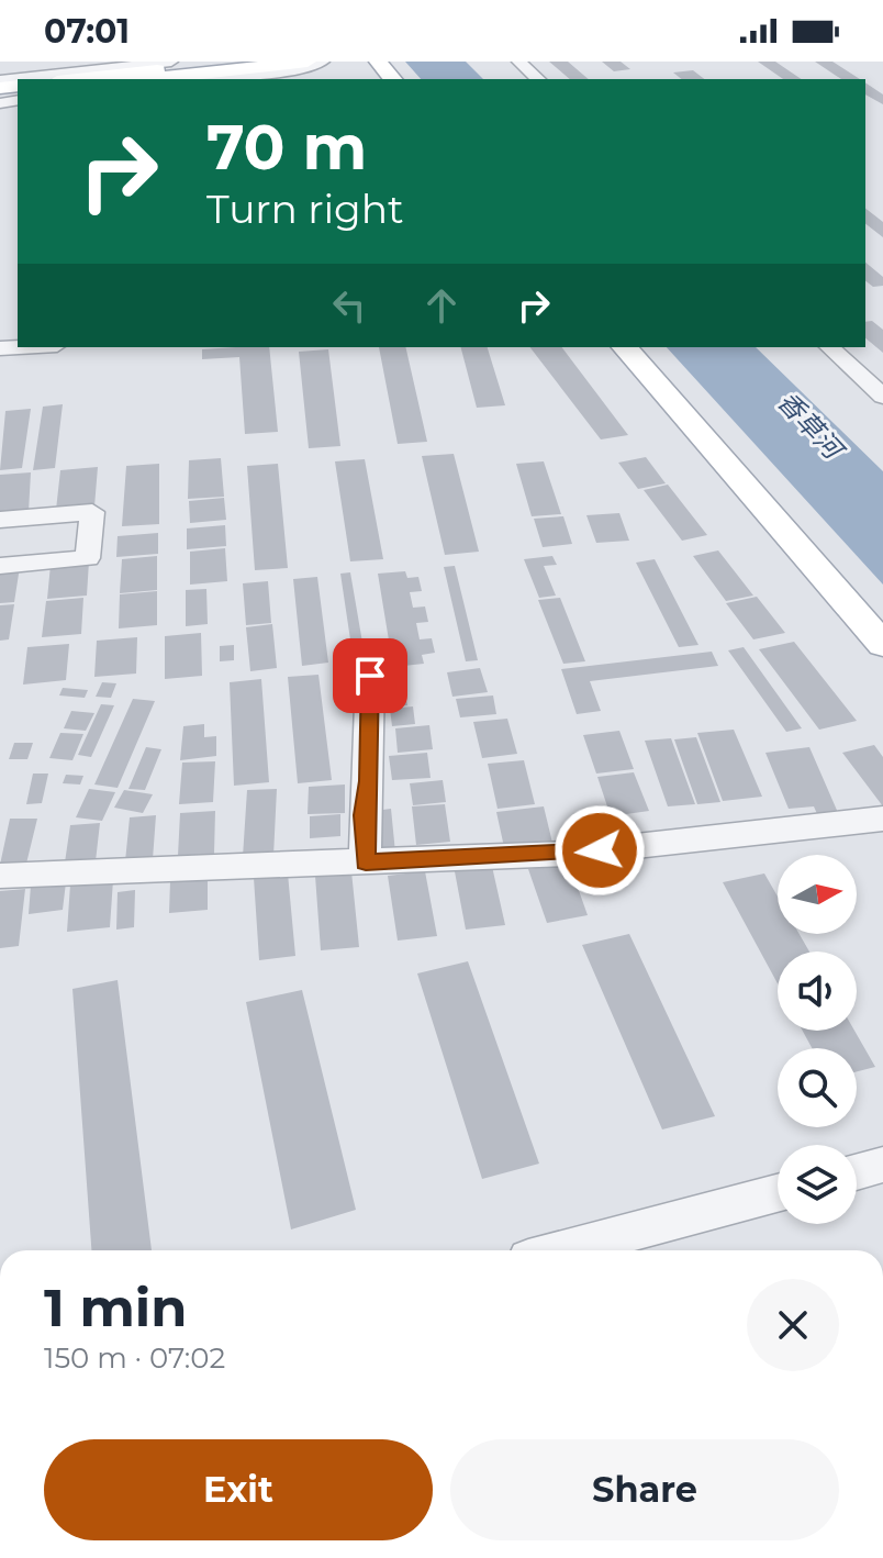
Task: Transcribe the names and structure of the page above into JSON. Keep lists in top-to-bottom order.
{
  "water": ["香草河"],
  "north": "right",
  "page": {
    "status": "07:01",
    "turn": ["70 m", "Turn right"],
    "heading": ["1 min", "150 m · 07:02"],
    "buttons": ["Exit", "Share"]
  }
}
